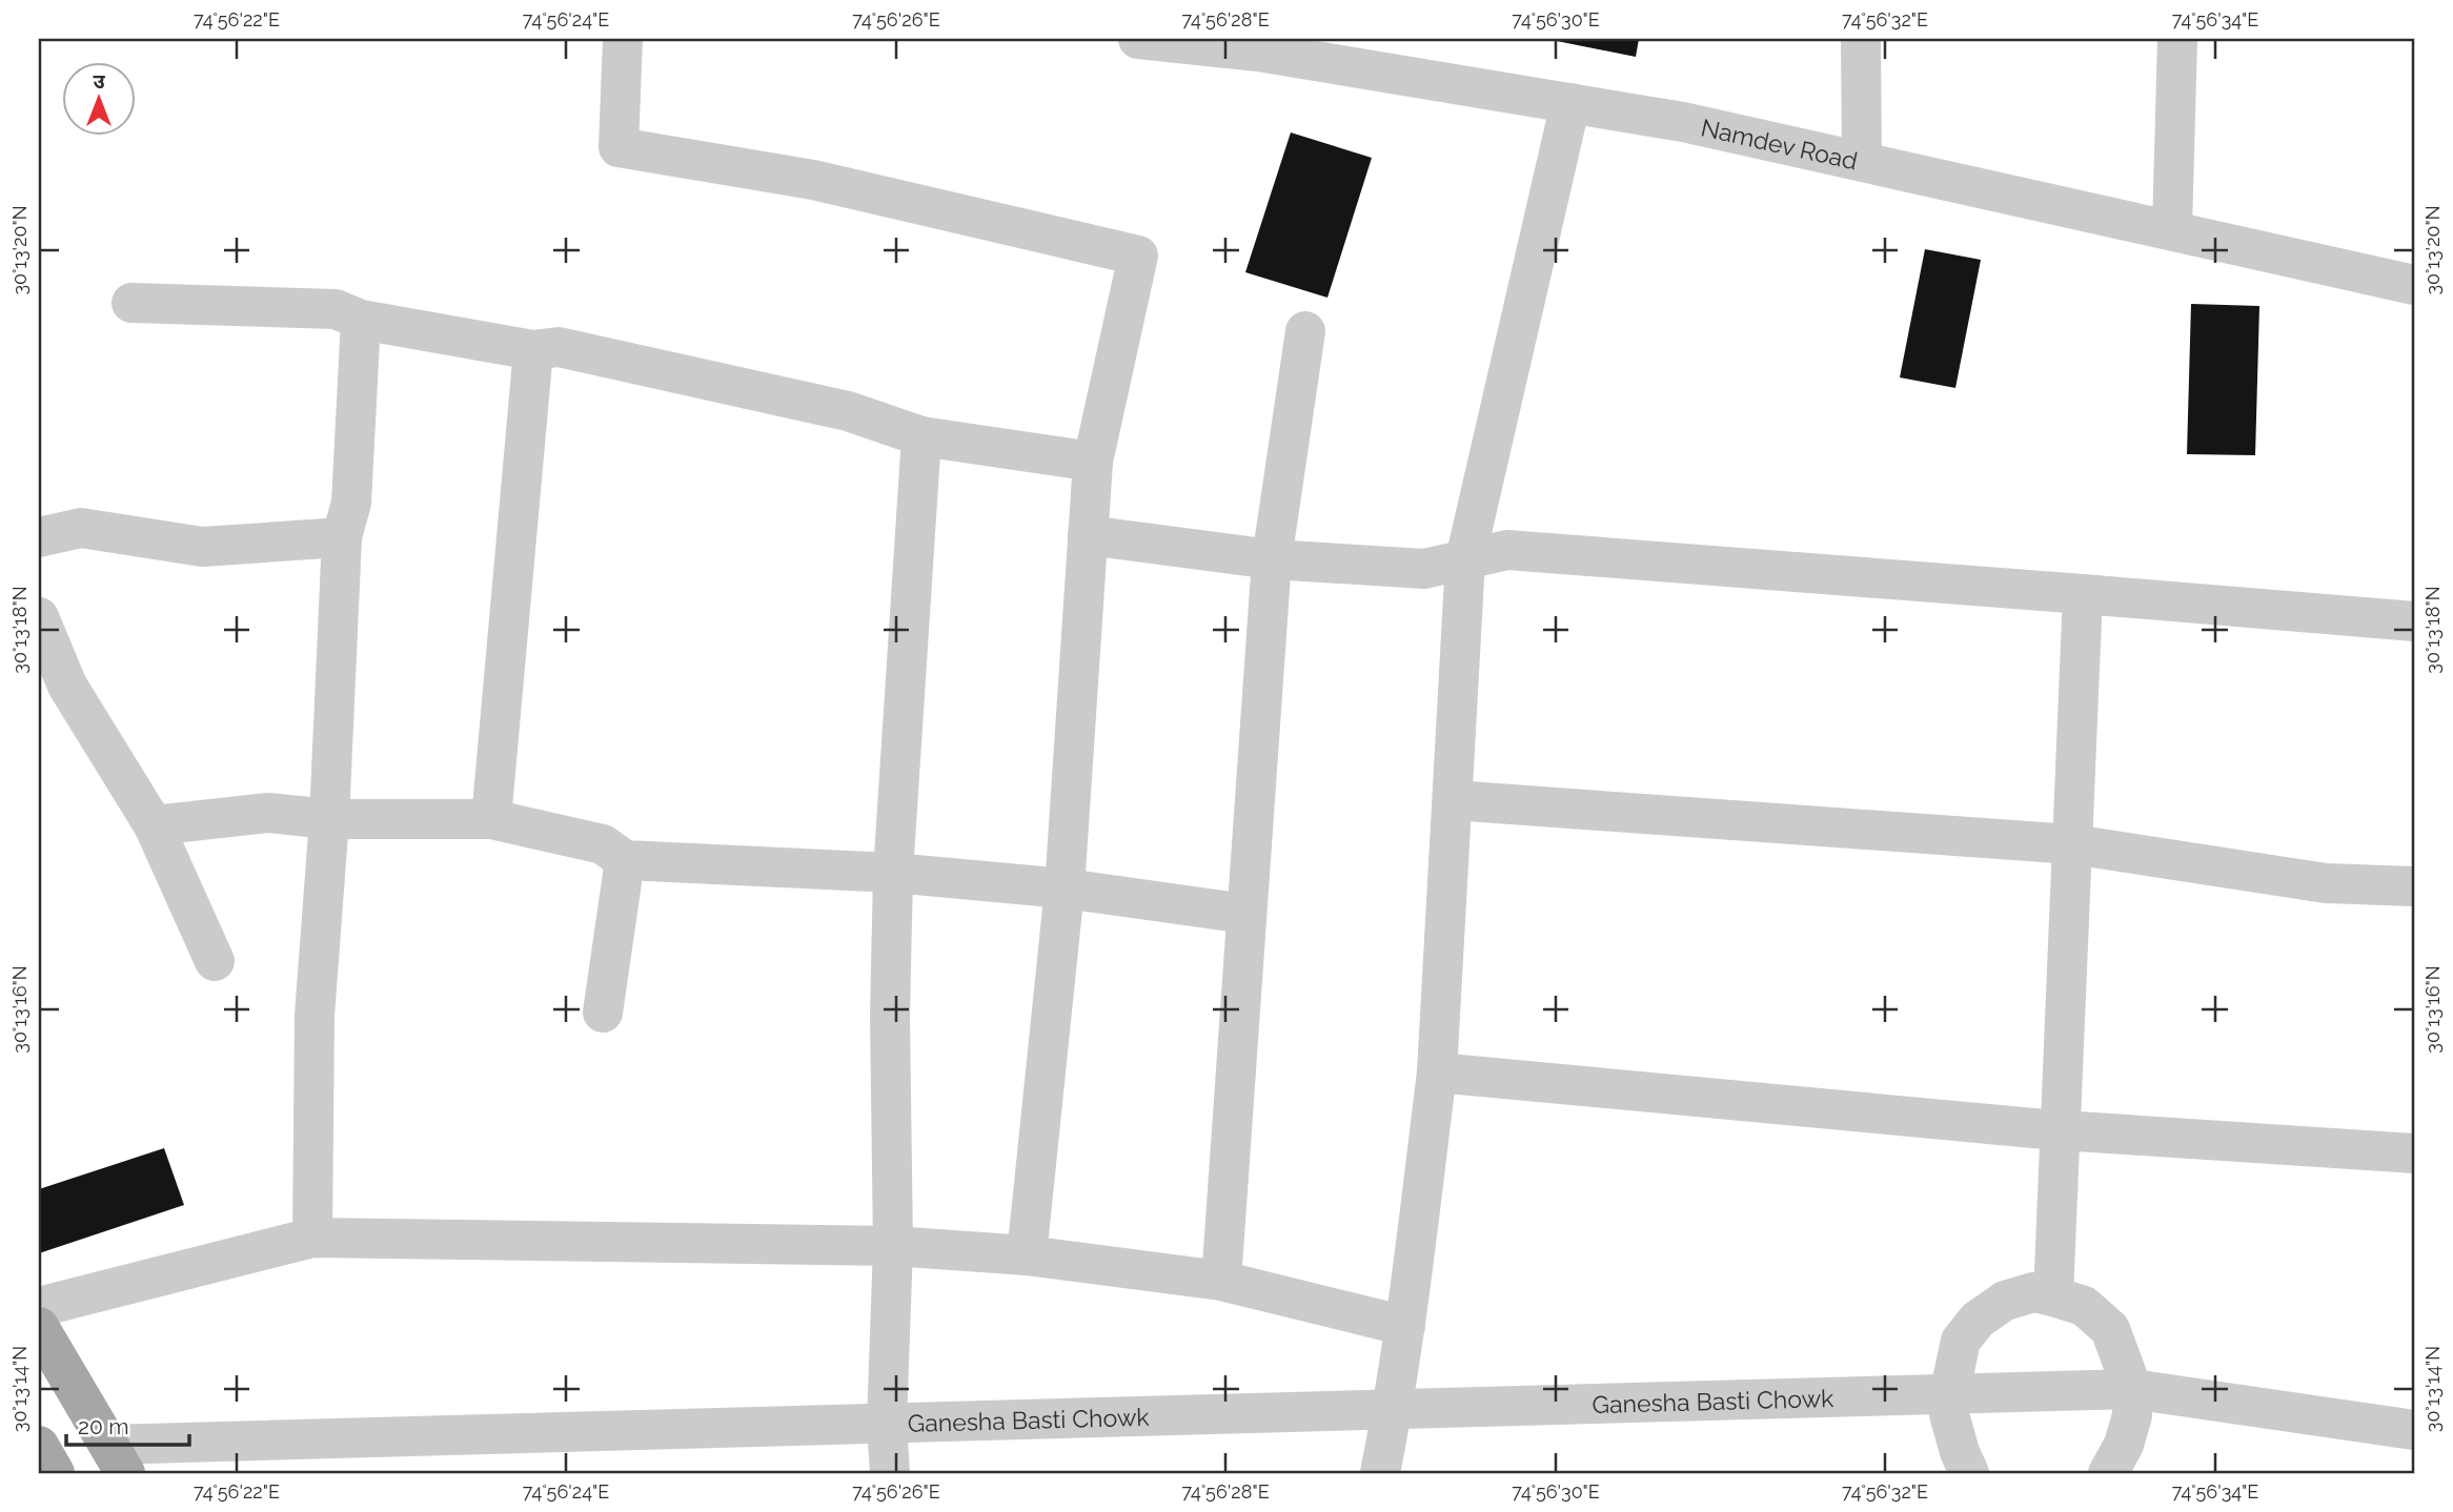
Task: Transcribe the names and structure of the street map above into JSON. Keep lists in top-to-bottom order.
{
  "streets": {
    "street": ["Namdev Road", "Ganesha Basti Chowk"]
  },
  "scale_bar": "20 m",
  "north": "top",
  "coordinates": [
    "74°56'22\"E",
    "74°56'24\"E",
    "74°56'26\"E",
    "74°56'28\"E",
    "74°56'30\"E",
    "74°56'32\"E",
    "74°56'34\"E",
    "30°13'20\"N",
    "30°13'18\"N",
    "30°13'16\"N",
    "30°13'14\"N"
  ]
}
